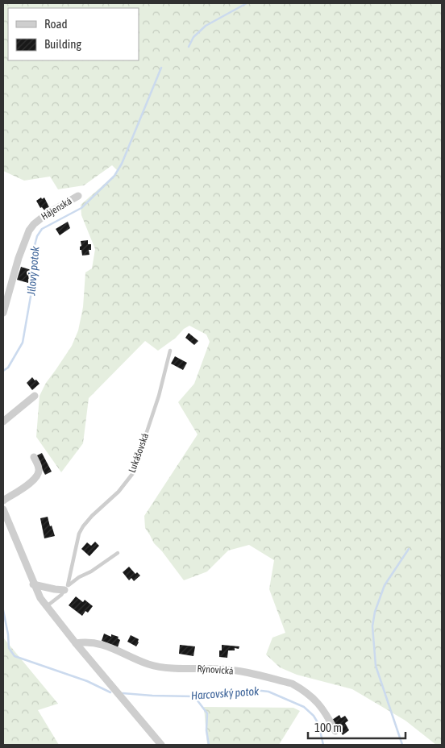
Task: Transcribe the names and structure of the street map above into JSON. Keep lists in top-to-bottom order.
{
  "streets": {
    "street": ["Hájenská", "Rýnovická"],
    "lane": ["Lukášovská"]
  },
  "water": ["Jílový potok", "Harcovský potok"],
  "legend": ["Road", "Building"],
  "scale_bar": "100 m"
}
